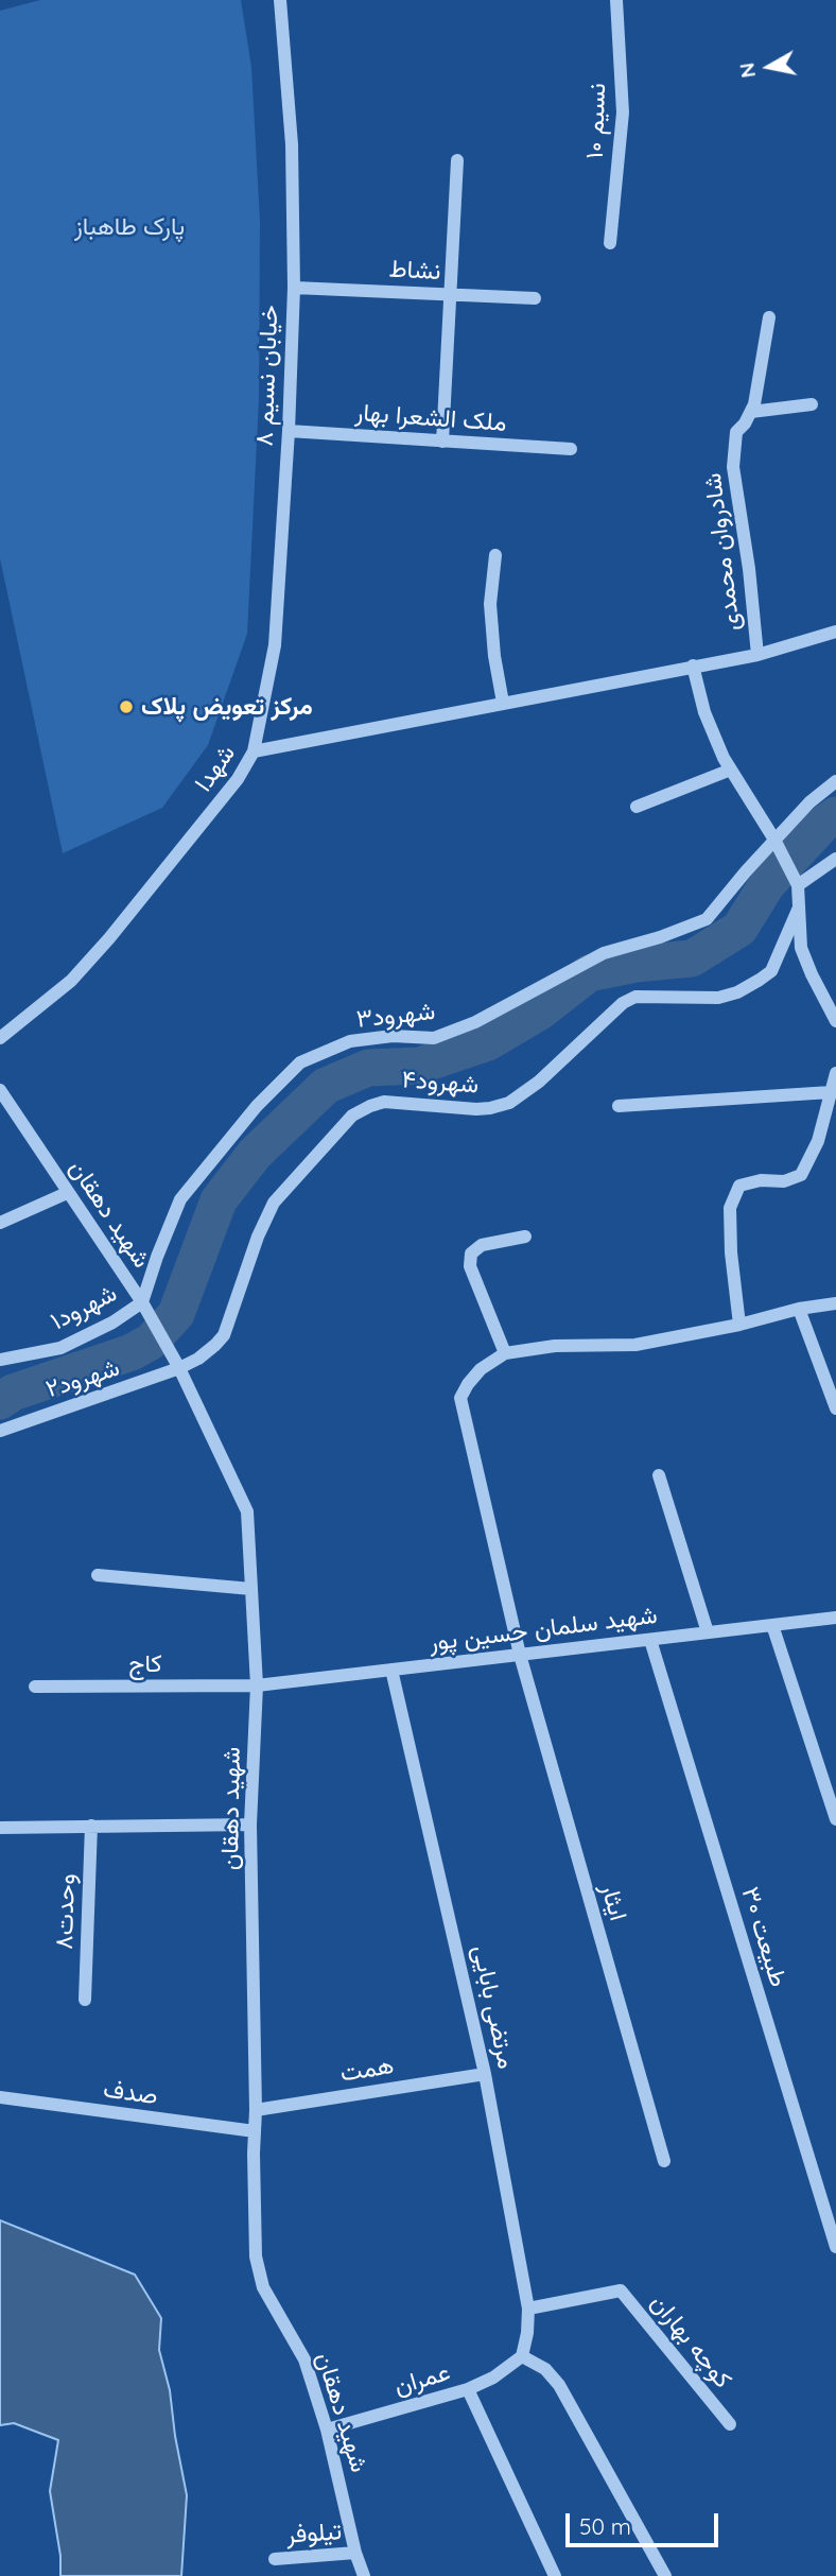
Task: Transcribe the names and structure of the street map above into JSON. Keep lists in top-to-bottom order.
{
  "streets": {
    "street": [
      "نسیم ۱۰",
      "نشاط",
      "خیابان نسیم ۸",
      "ملک الشعرا بهار",
      "شادروان محمدی",
      "شهدا",
      "شهرود۳",
      "شهرود۴",
      "شهید دهقان",
      "شهرود۱",
      "شهرود۲",
      "شهید سلمان حسین پور",
      "کاج",
      "ایثار",
      "وحدت۸",
      "طبیعت ۳۰",
      "مرتضی بابایی",
      "همت",
      "صدف",
      "کوچه بهاران",
      "عمران",
      "تیلوفر"
    ]
  },
  "crossings": [
    ["نشاط", "خیابان نسیم ۸"],
    ["خیابان نسیم ۸", "ملک الشعرا بهار"],
    ["خیابان نسیم ۸", "شهدا"],
    ["شادروان محمدی", "شهدا"],
    ["شهرود۳", "شهید دهقان"],
    ["شهرود۳", "شهرود۱"],
    ["شهرود۴", "شهید دهقان"],
    ["شهرود۴", "شهرود۲"],
    ["شهید دهقان", "شهرود۱"],
    ["شهید دهقان", "شهرود۲"],
    ["شهید دهقان", "شهید سلمان حسین پور"],
    ["شهید دهقان", "کاج"],
    ["شهید دهقان", "همت"],
    ["شهید دهقان", "صدف"],
    ["شهید دهقان", "عمران"],
    ["شهید دهقان", "تیلوفر"],
    ["شهید سلمان حسین پور", "کاج"],
    ["شهید سلمان حسین پور", "ایثار"],
    ["شهید سلمان حسین پور", "طبیعت ۳۰"],
    ["شهید سلمان حسین پور", "مرتضی بابایی"],
    ["مرتضی بابایی", "همت"],
    ["مرتضی بابایی", "کوچه بهاران"],
    ["مرتضی بابایی", "عمران"]
  ],
  "parks": ["پارک طاهباز"],
  "places": ["مرکز تعویض پلاک"],
  "scale_bar": "50 m",
  "north": "left"
}
